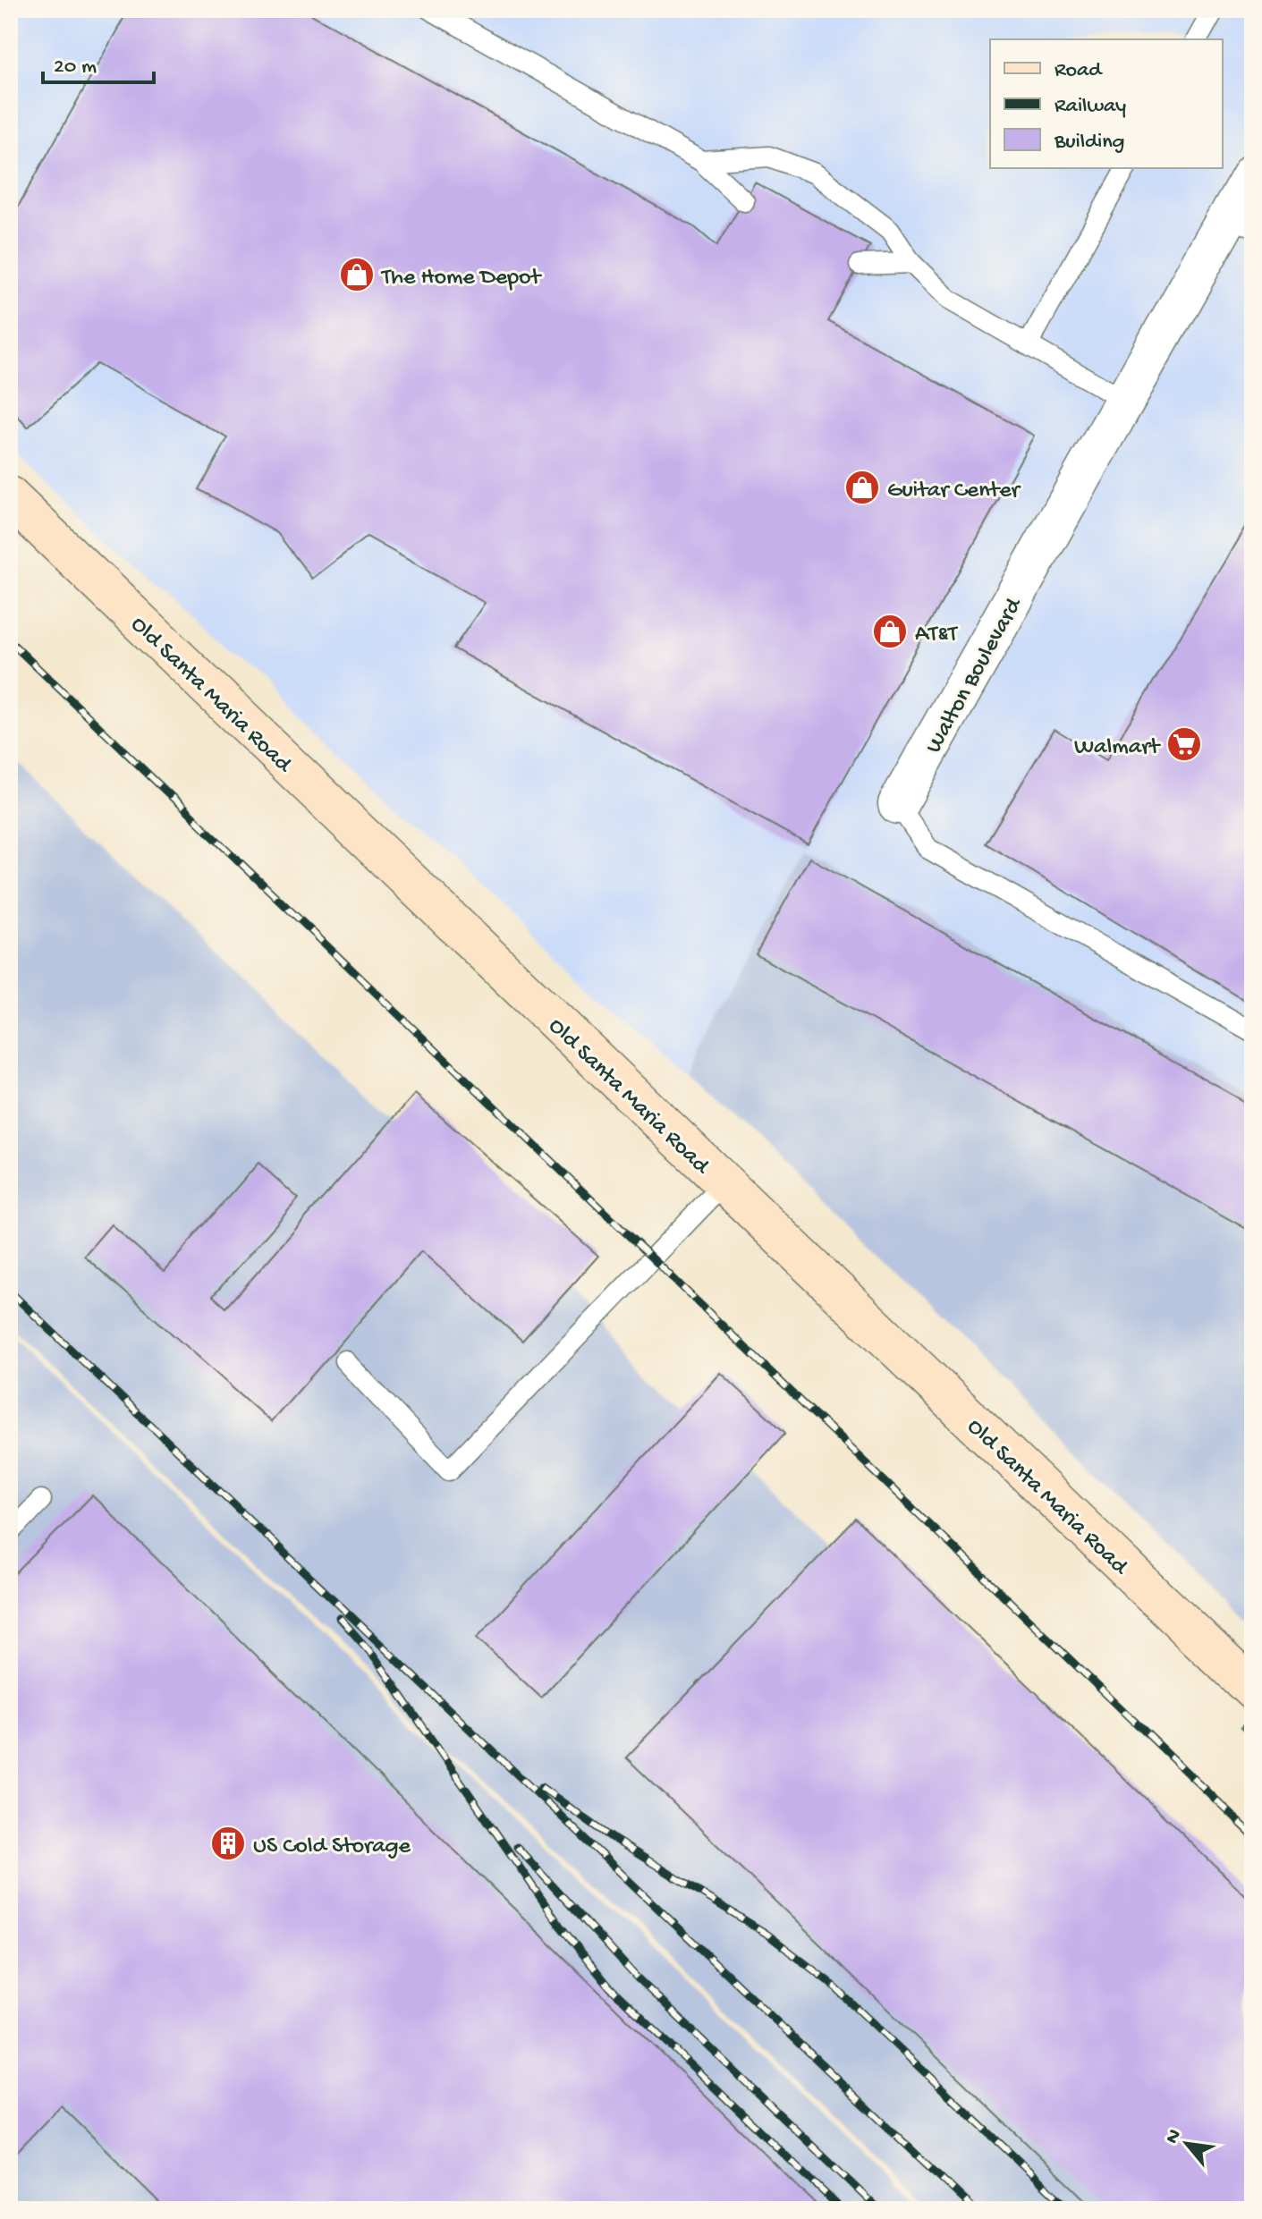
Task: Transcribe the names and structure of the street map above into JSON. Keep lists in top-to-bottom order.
{
  "streets": {
    "main road": ["Old Santa Maria Road"],
    "street": ["Walton Boulevard"]
  },
  "places": {
    "shop": ["The Home Depot", "Guitar Center", "AT&T"],
    "supermarket": ["Walmart"],
    "building": ["US Cold Storage"]
  },
  "legend": ["Road", "Railway", "Building"],
  "scale_bar": "20 m",
  "north": "top left"
}
